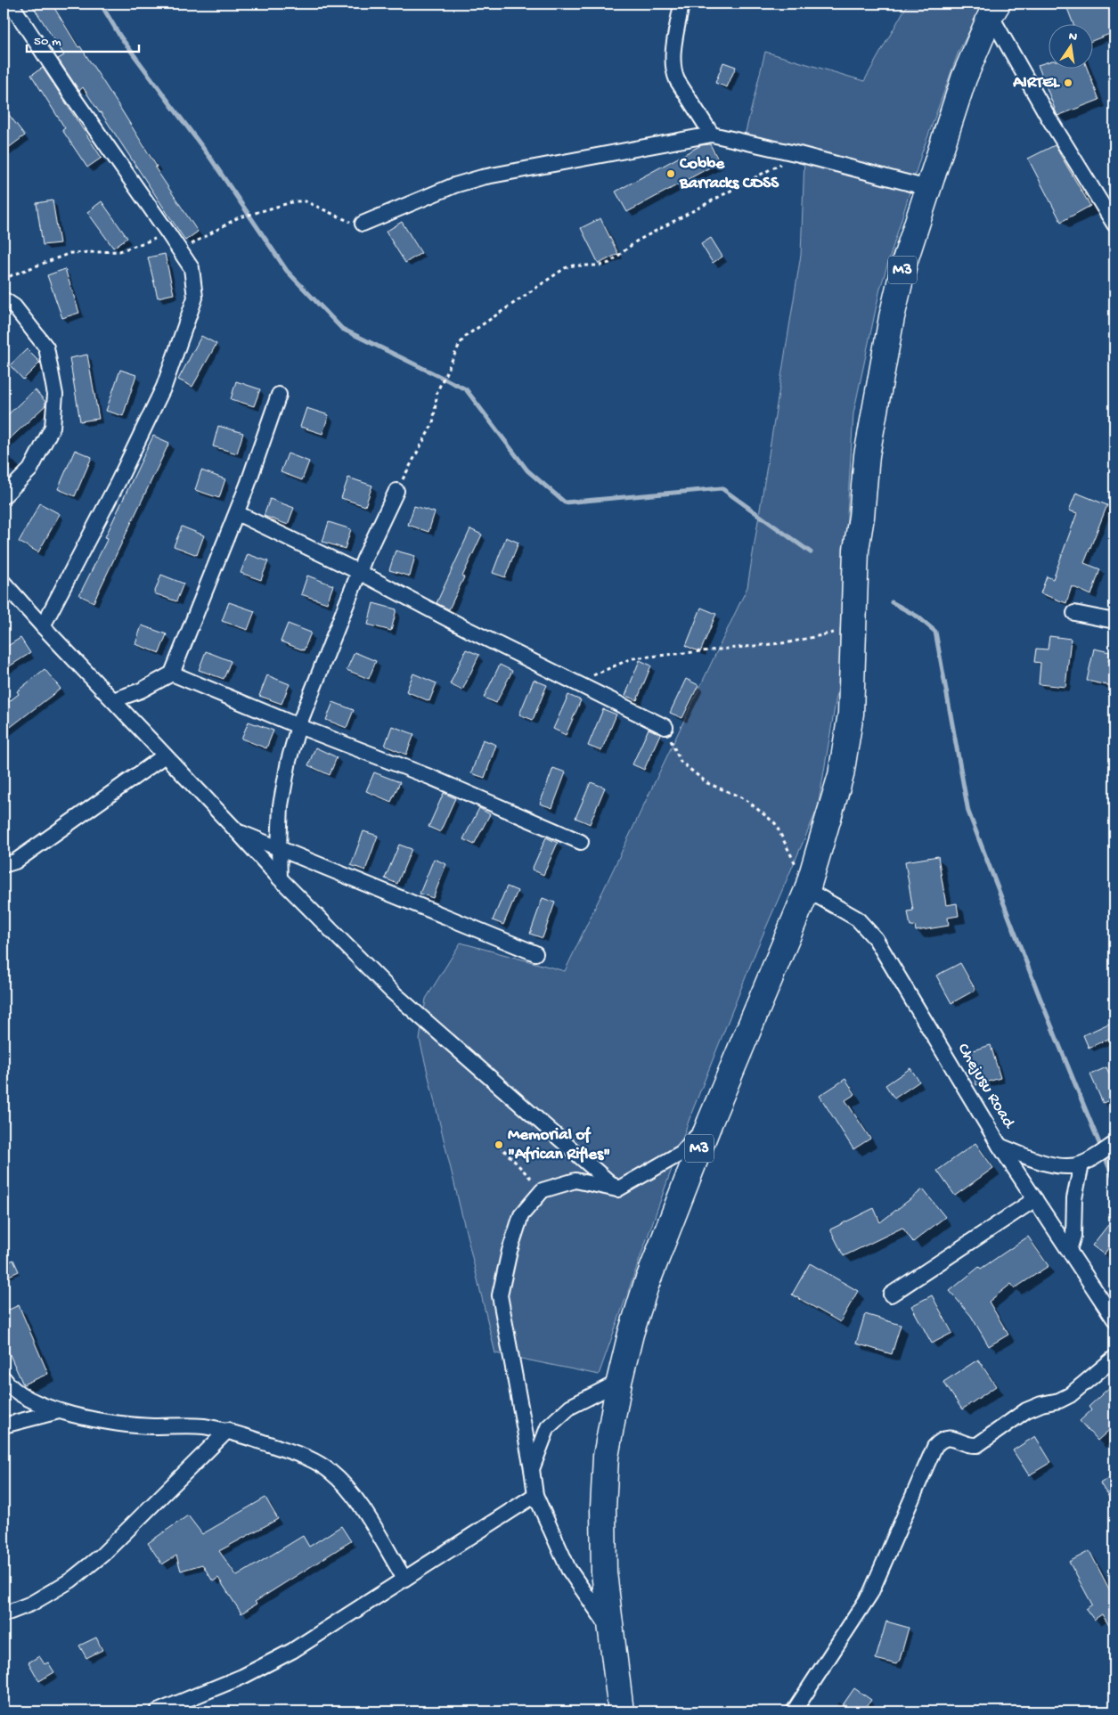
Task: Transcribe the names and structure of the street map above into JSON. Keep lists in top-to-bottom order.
{
  "streets": {
    "highway": ["M3"],
    "street": ["Chejusu Road"]
  },
  "crossings": [
    ["M3", "Chejusu Road"]
  ],
  "places": ["AIRTEL", "Cobbe Barracks CDSS", "Memorial of \"African Rifles\""],
  "scale_bar": "50 m",
  "north": "top"
}
